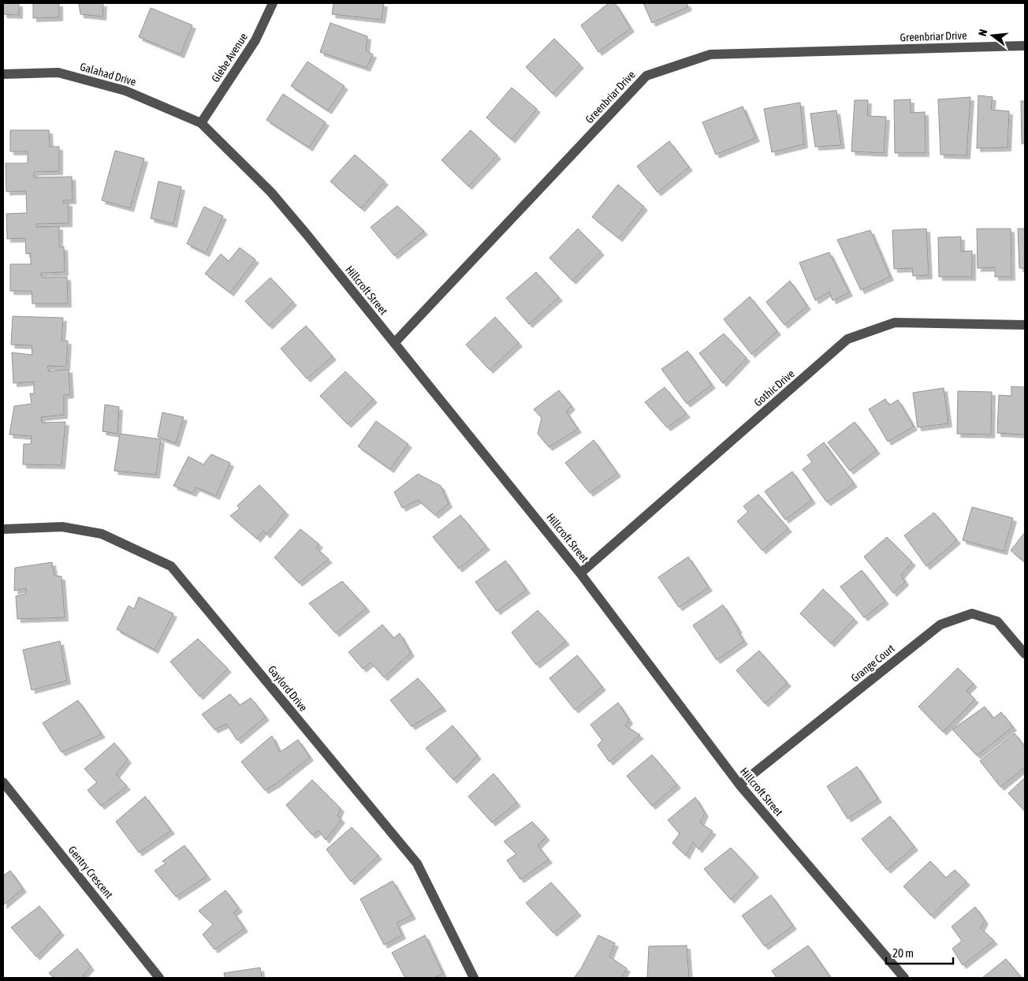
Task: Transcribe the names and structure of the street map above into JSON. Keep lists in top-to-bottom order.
{
  "streets": {
    "street": [
      "Greenbriar Drive",
      "Glebe Avenue",
      "Galahad Drive",
      "Hillcroft Street",
      "Gothic Drive",
      "Grange Court",
      "Gaylord Drive",
      "Gentry Crescent"
    ]
  },
  "crossings": [
    ["Greenbriar Drive", "Hillcroft Street"],
    ["Glebe Avenue", "Galahad Drive"],
    ["Glebe Avenue", "Hillcroft Street"],
    ["Galahad Drive", "Hillcroft Street"],
    ["Hillcroft Street", "Gothic Drive"],
    ["Hillcroft Street", "Grange Court"]
  ],
  "scale_bar": "20 m",
  "north": "left"
}
